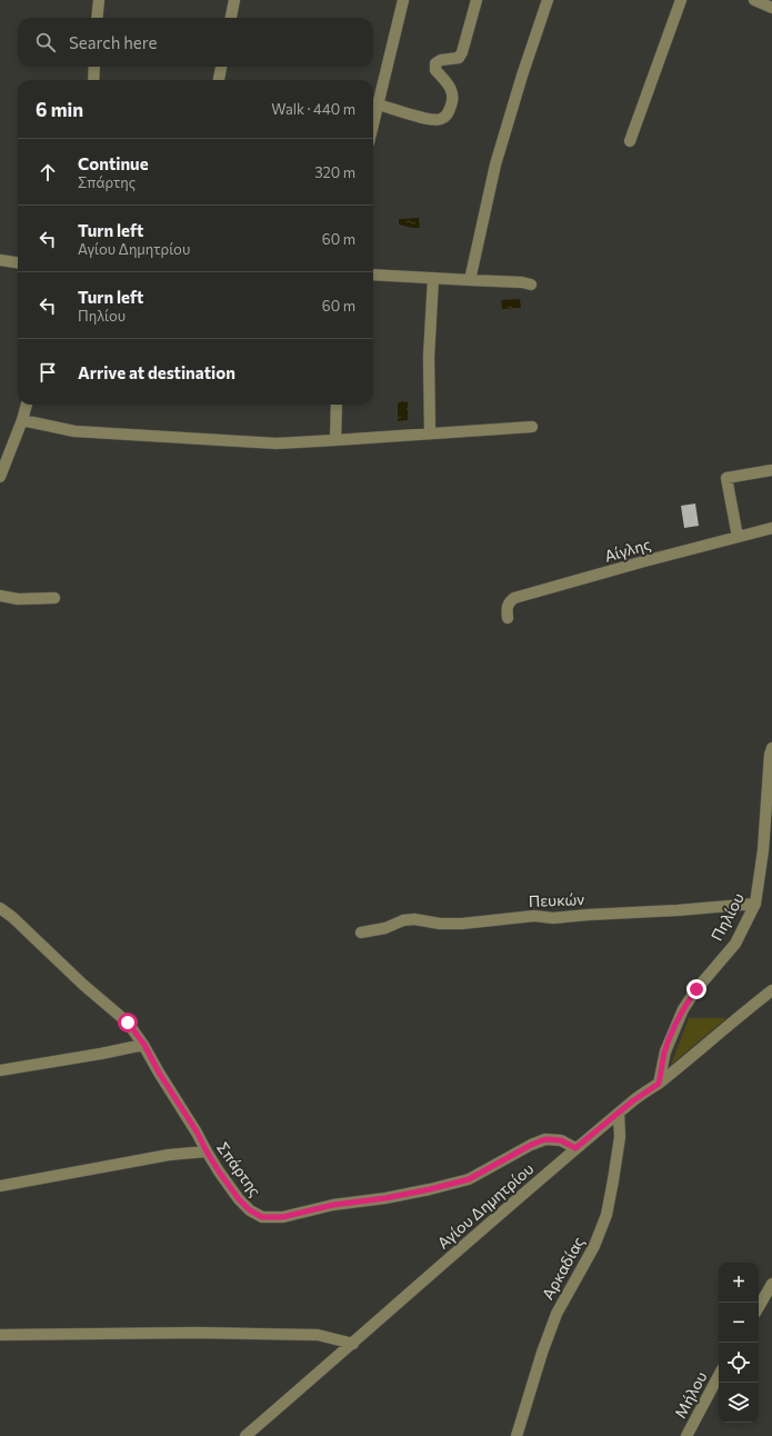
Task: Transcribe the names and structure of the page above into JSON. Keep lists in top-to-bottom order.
{
  "streets": {
    "street": [
      "Αίγλης",
      "Πευκών",
      "Πηλίου",
      "Σπάρτης",
      "Αγίου Δημητρίου",
      "Αρκαδίας",
      "Μήλου"
    ]
  },
  "crossings": [
    ["Πευκών", "Πηλίου"],
    ["Πηλίου", "Αγίου Δημητρίου"],
    ["Σπάρτης", "Αγίου Δημητρίου"],
    ["Αγίου Δημητρίου", "Αρκαδίας"]
  ],
  "page": {
    "search": "Search here",
    "heading": ["6 min", "Walk · 440 m"],
    "list": [
      ["Continue", "Σπάρτης", "320 m"],
      ["Turn left", "Αγίου Δημητρίου", "60 m"],
      ["Turn left", "Πηλίου", "60 m"],
      "Arrive at destination"
    ],
    "map_buttons": ["+", "−"]
  }
}
